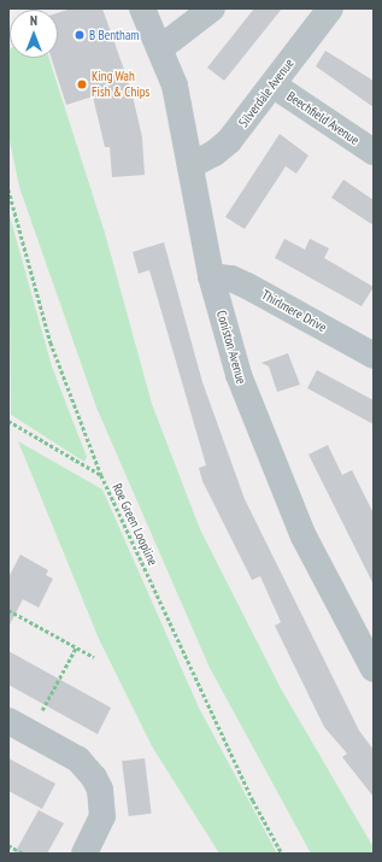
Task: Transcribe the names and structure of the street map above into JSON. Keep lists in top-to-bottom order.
{
  "streets": {
    "street": [
      "Silverdale Avenue",
      "Beechfield Avenue",
      "Thirlmere Drive",
      "Coniston Avenue"
    ],
    "path": ["Roe Green Loopline"]
  },
  "crossings": [
    ["Silverdale Avenue", "Beechfield Avenue"],
    ["Silverdale Avenue", "Coniston Avenue"],
    ["Thirlmere Drive", "Coniston Avenue"]
  ],
  "places": ["B Bentham", "King Wah Fish & Chips"],
  "north": "top"
}
